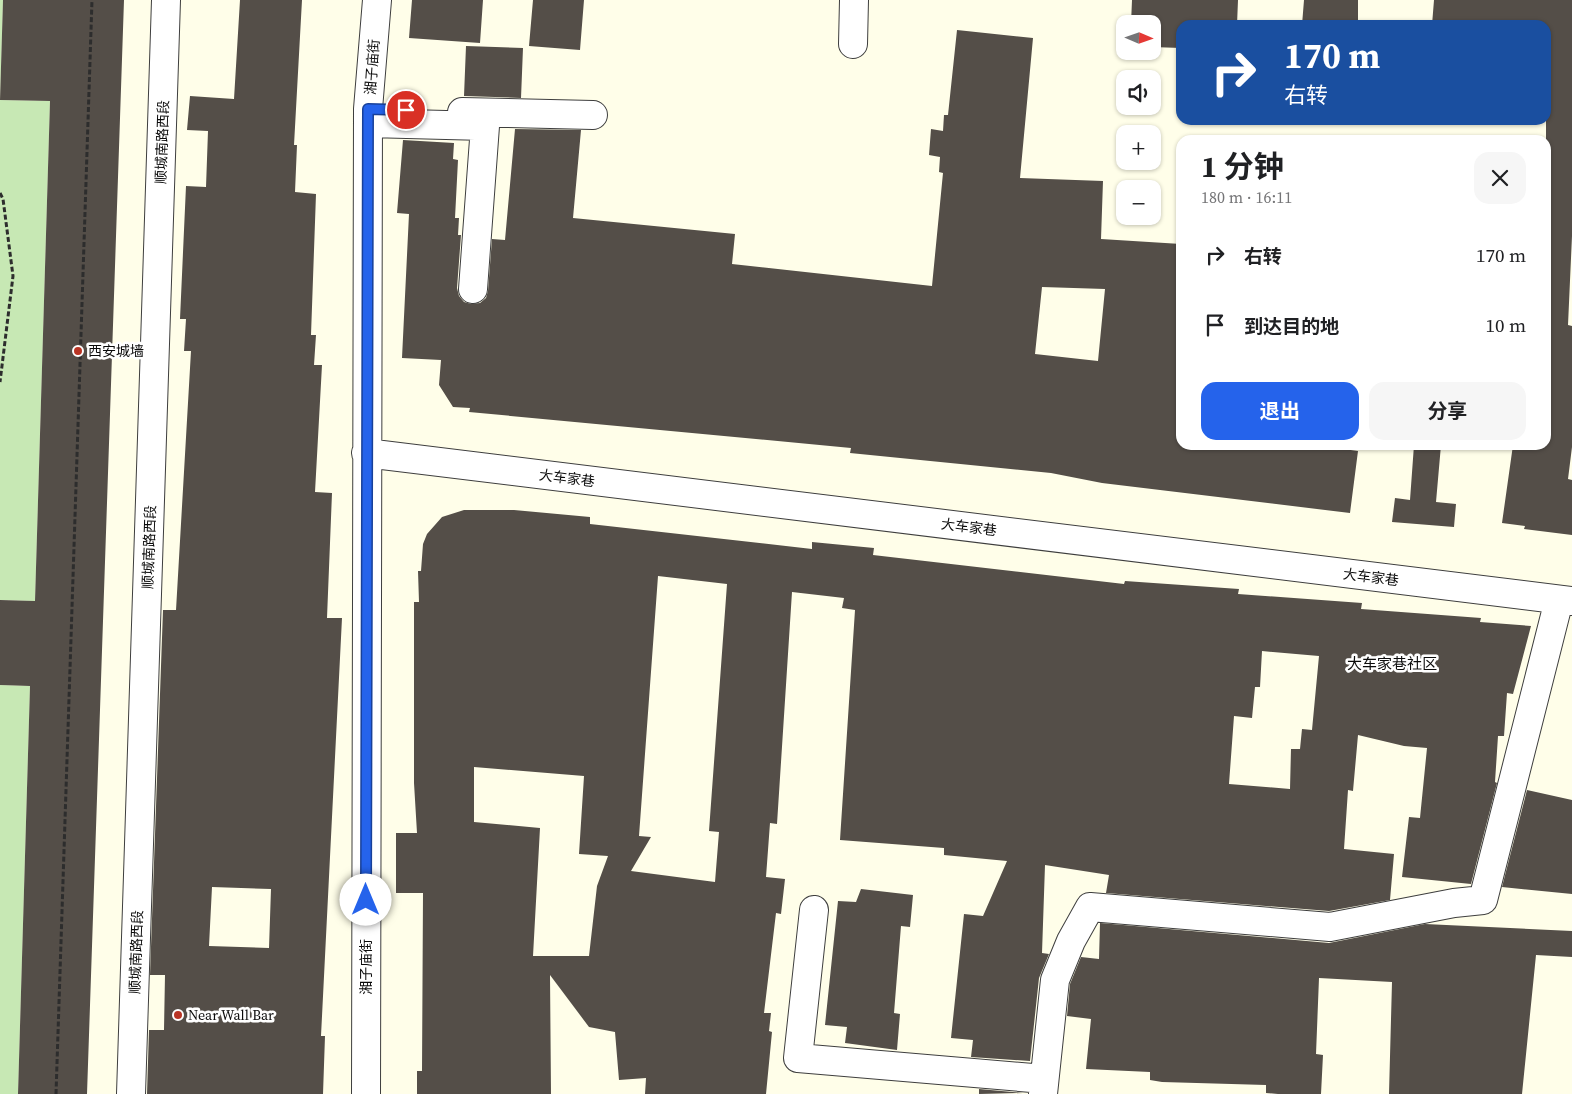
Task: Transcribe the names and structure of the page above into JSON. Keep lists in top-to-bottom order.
{
  "streets": {
    "street": ["湘子庙街", "顺城南路西段", "大车家巷"]
  },
  "crossings": [
    ["湘子庙街", "大车家巷"]
  ],
  "districts": ["大车家巷社区"],
  "places": ["西安城墙", "Near Wall Bar"],
  "north": "right",
  "page": {
    "map_buttons": ["+", "−"],
    "turn": ["170 m", "右转"],
    "heading": ["1 分钟", "180 m · 16:11"],
    "list": [
      {
        "name": "右转",
        "value": "170 m"
      },
      {
        "name": "到达目的地",
        "value": "10 m"
      }
    ],
    "buttons": ["退出", "分享"]
  }
}
